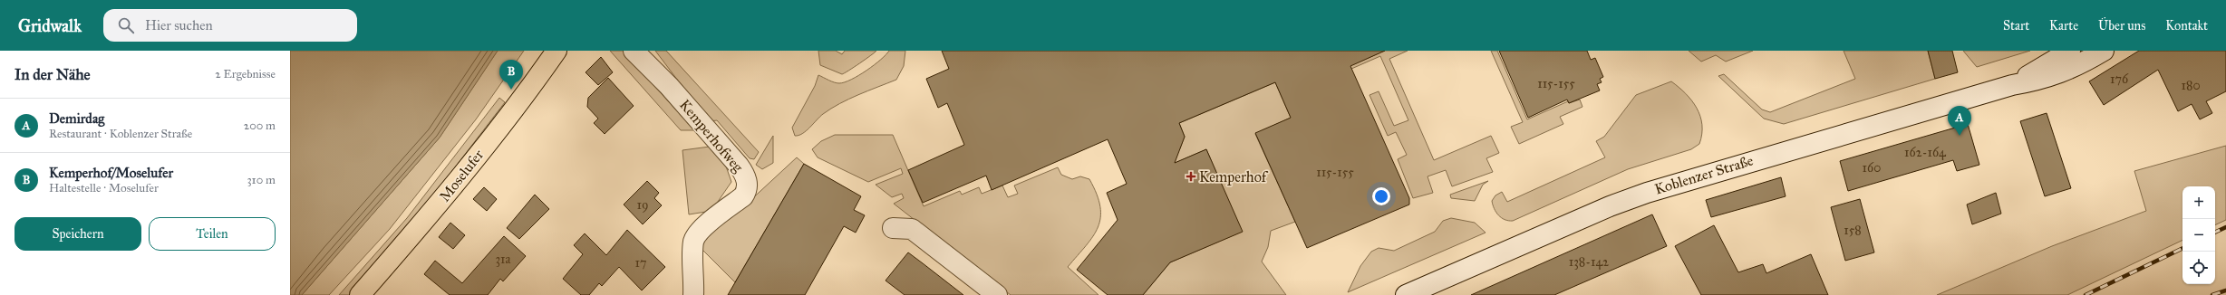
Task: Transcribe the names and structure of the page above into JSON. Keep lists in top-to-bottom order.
{
  "streets": {
    "main road": ["Moselufer"],
    "street": ["Kemperhofweg", "Koblenzer Straße"]
  },
  "places": {
    "health": ["Kemperhof"]
  },
  "house_numbers": [
    "176",
    "115-155",
    "180",
    "162-164",
    "160",
    "115-155",
    "19",
    "158",
    "31a",
    "138-142",
    "17"
  ],
  "page": {
    "header": "Gridwalk",
    "search": "Hier suchen",
    "nav": [
      "Start",
      "Karte",
      "Über uns",
      "Kontakt"
    ],
    "heading": ["In der Nähe", "2 Ergebnisse"],
    "pins": ["B", "A"],
    "list": [
      {
        "mark": "A",
        "name": "Demirdag",
        "note": "Restaurant · Koblenzer Straße",
        "value": "200 m"
      },
      {
        "mark": "B",
        "name": "Kemperhof/Moselufer",
        "note": "Haltestelle · Moselufer",
        "value": "310 m"
      }
    ],
    "map_buttons": ["+", "−"],
    "buttons": ["Speichern", "Teilen"]
  }
}
